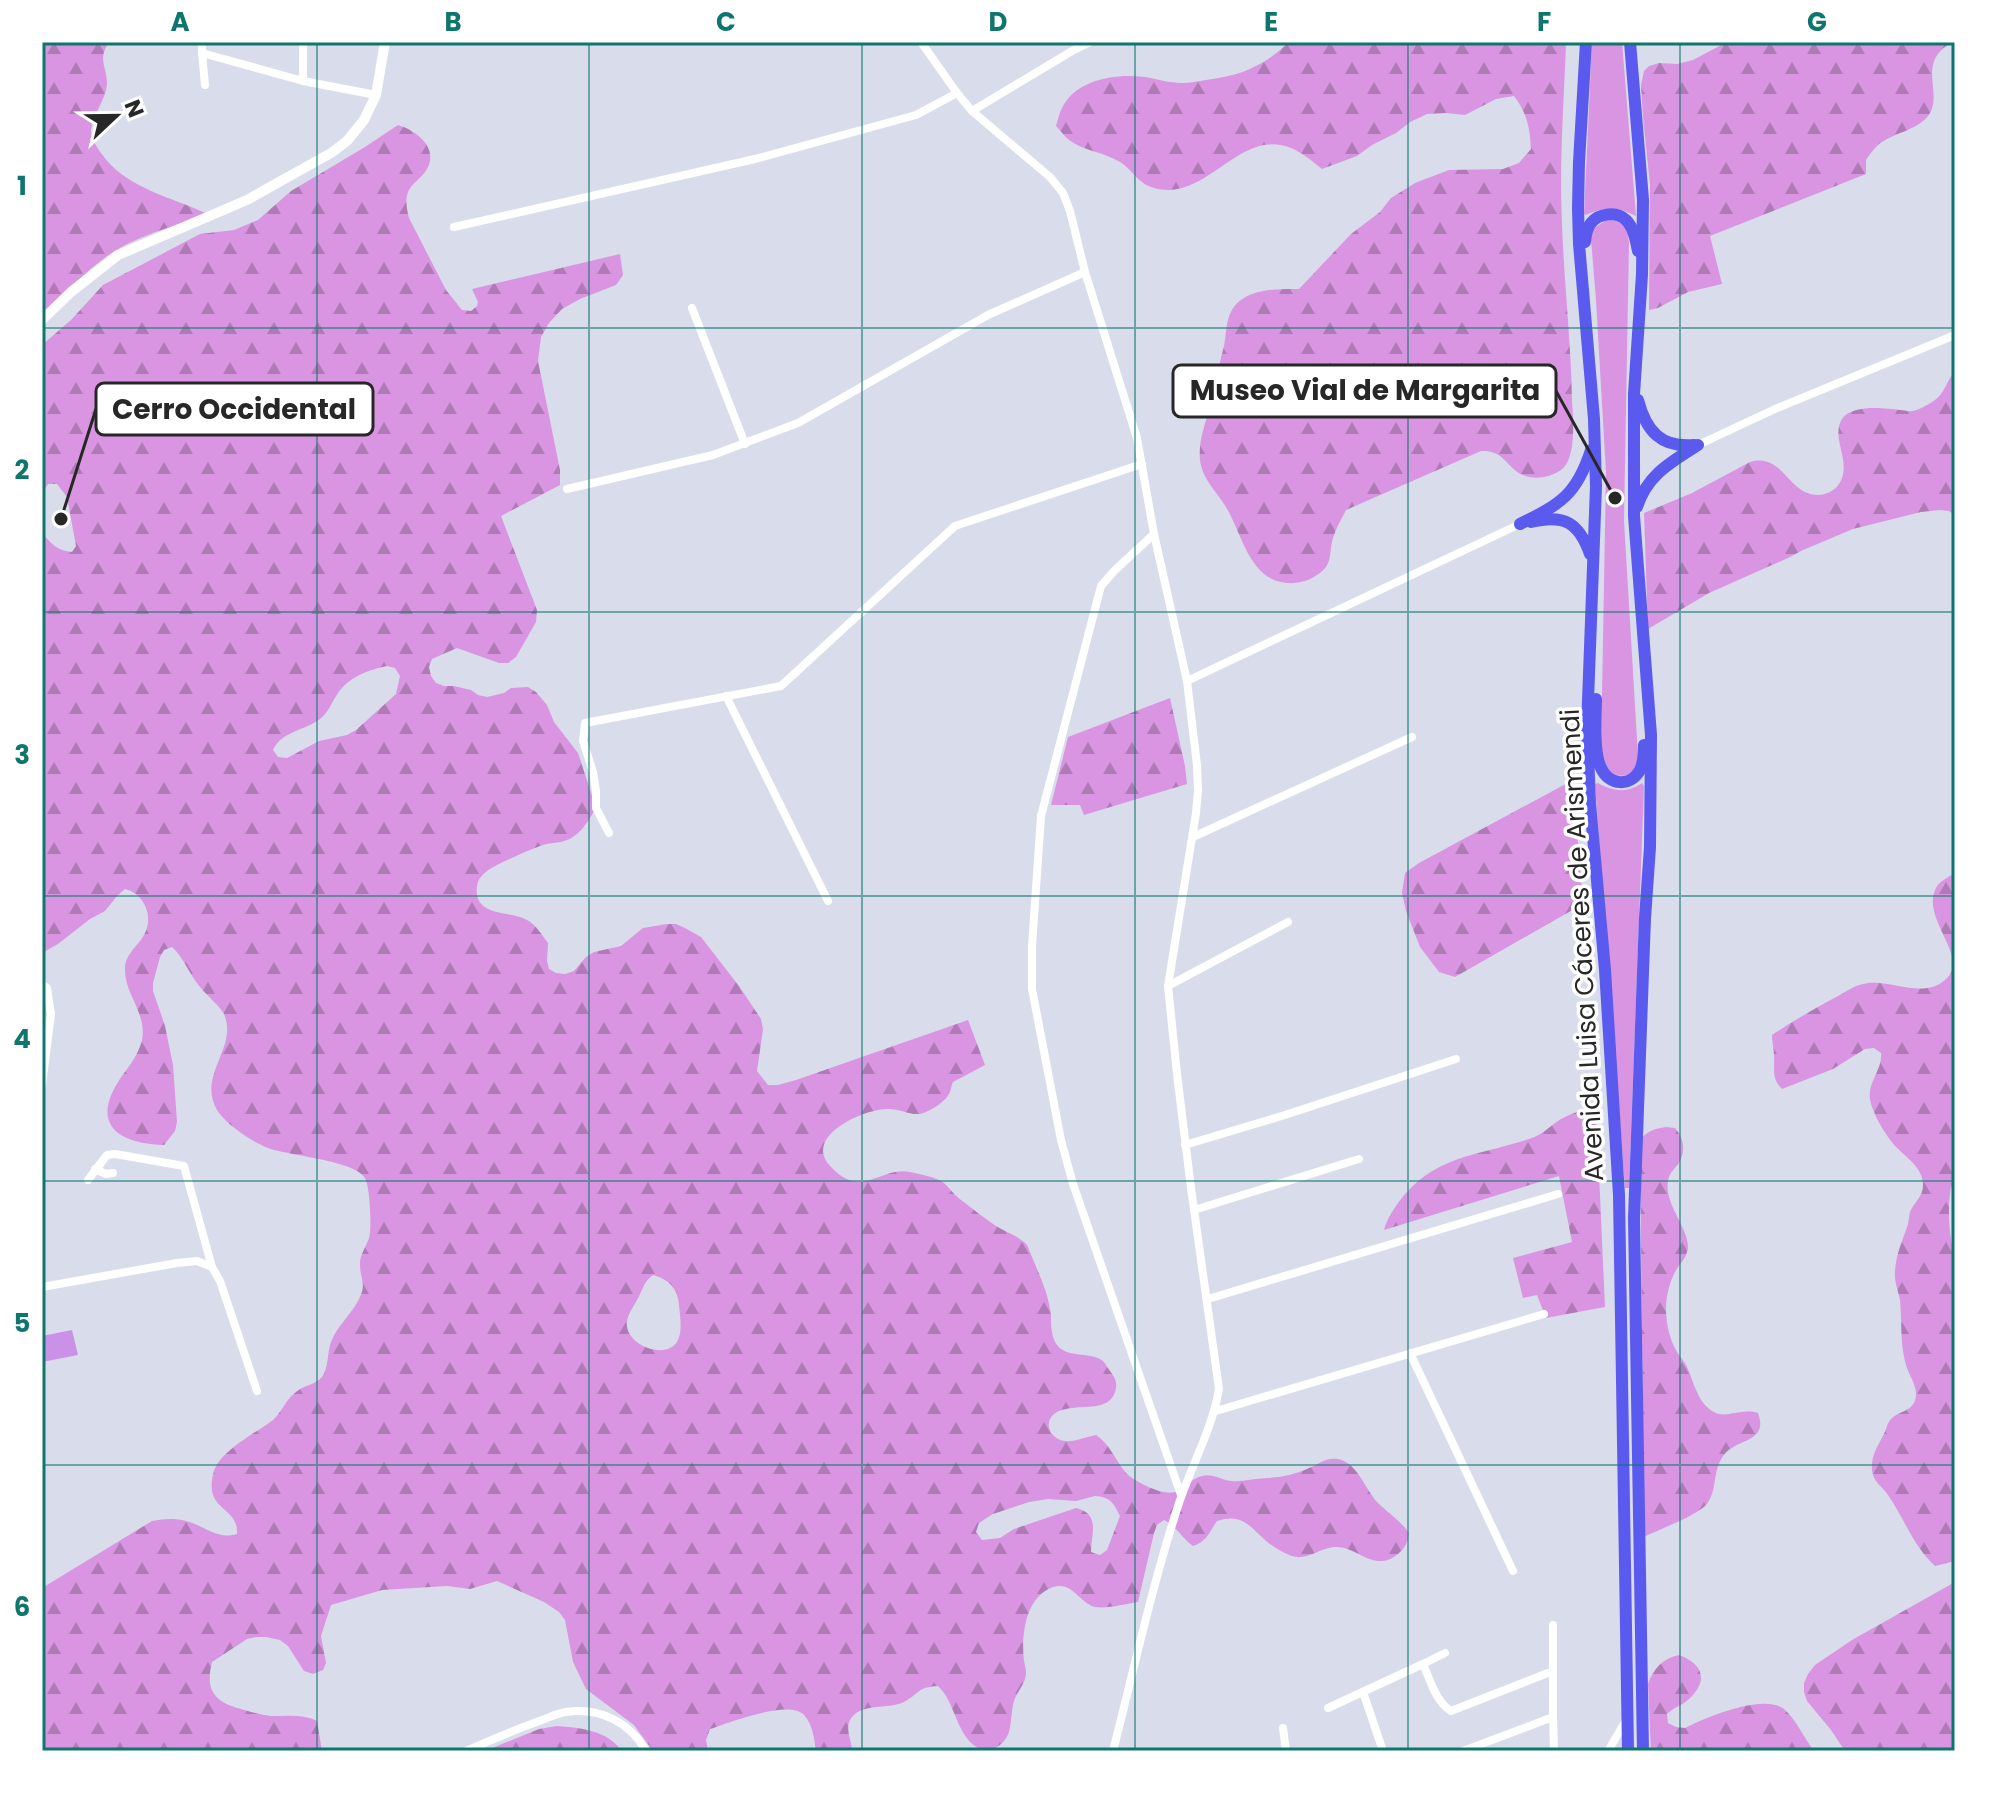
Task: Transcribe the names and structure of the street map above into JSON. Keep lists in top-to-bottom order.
{
  "streets": {
    "main road": ["Avenida Luisa Cáceres de Arismendi"]
  },
  "places": ["Museo Vial de Margarita", "Cerro Occidental"],
  "north": "right",
  "grid": {
    "columns": [
      "A",
      "B",
      "C",
      "D",
      "E",
      "F",
      "G"
    ],
    "rows": [
      "1",
      "2",
      "3",
      "4",
      "5",
      "6"
    ]
  }
}
